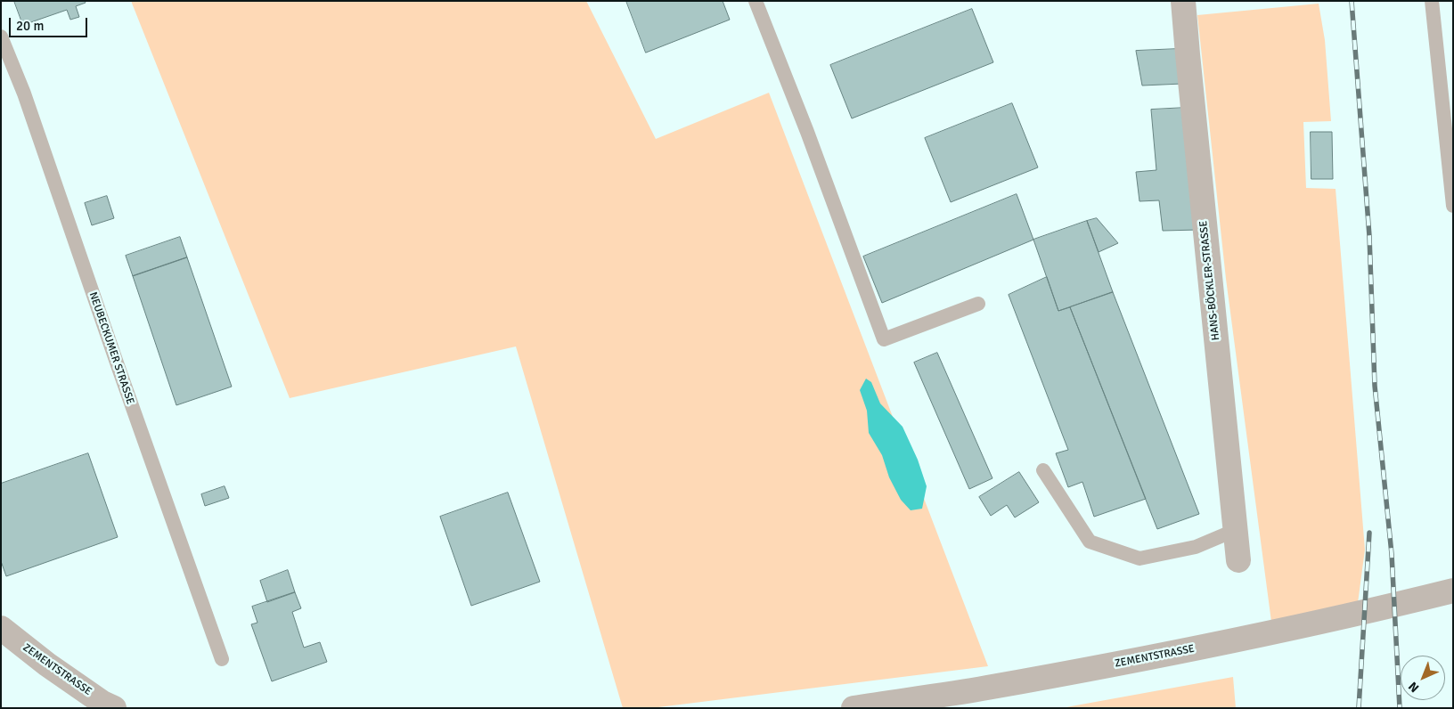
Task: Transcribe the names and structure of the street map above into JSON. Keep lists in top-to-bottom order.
{
  "streets": {
    "street": ["HANS-BÖCKLER-STRASSE", "ZEMENTSTRASSE"],
    "lane": ["NEUBECKUMER STRASSE"]
  },
  "scale_bar": "20 m",
  "north": "bottom left"
}
